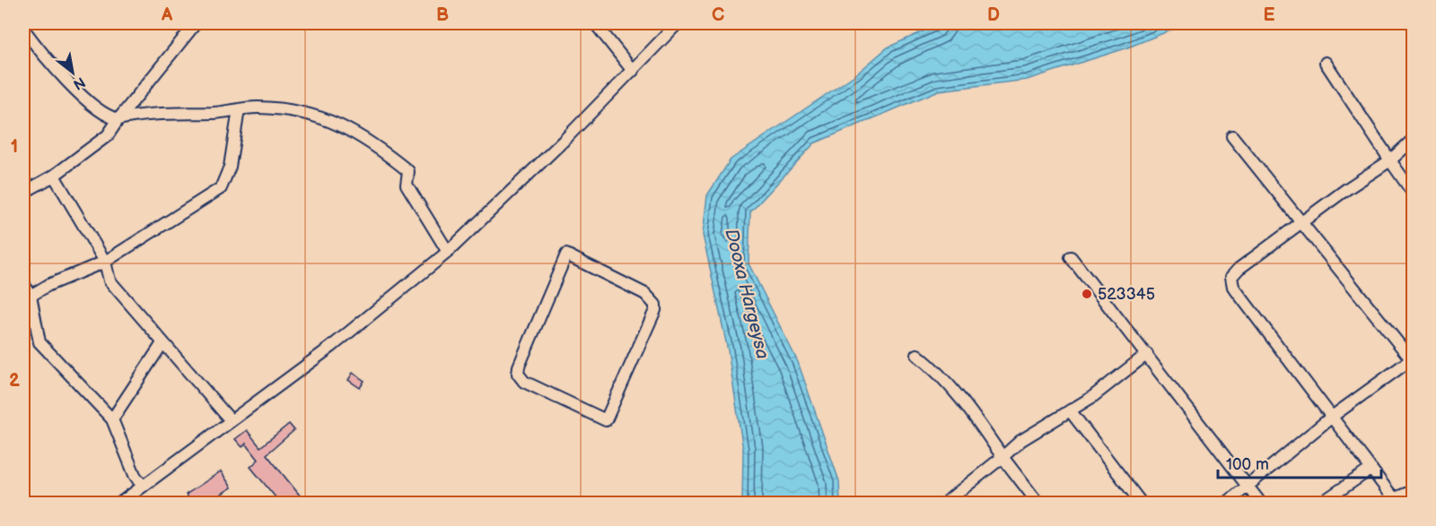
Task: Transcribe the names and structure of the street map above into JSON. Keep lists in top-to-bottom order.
{
  "water": ["Dooxa Hargeysa"],
  "places": ["523345"],
  "scale_bar": "100 m",
  "north": "bottom right",
  "grid": {
    "columns": [
      "A",
      "B",
      "C",
      "D",
      "E"
    ],
    "rows": ["1", "2"]
  }
}
